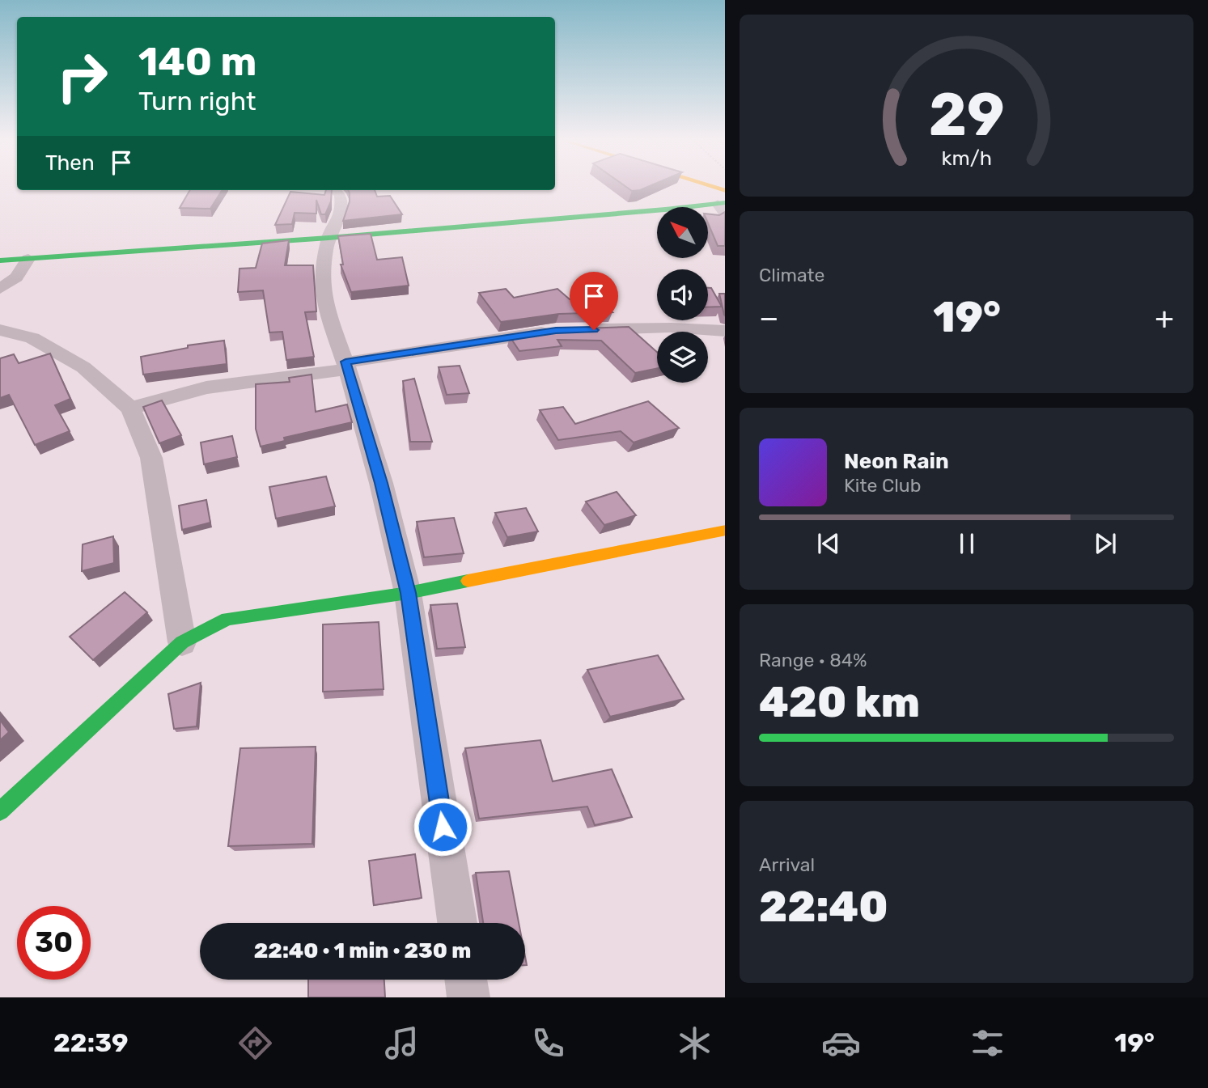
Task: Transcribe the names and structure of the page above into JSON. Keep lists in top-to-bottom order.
{
  "north": "top left",
  "page": {
    "turn": ["140 m", "Turn right"],
    "then": "Then",
    "tile": [
      "Climate",
      ["Range · 84%", "420 km"],
      ["Arrival", "22:40"]
    ],
    "heat": ["−", "19°", "+"],
    "song": ["Neon Rain", "Kite Club"],
    "limit": "30",
    "trip": "22:40 · 1 min · 230 m",
    "tabs": ["22:39", "19°"],
    "gauge": ["29", "km/h"]
  }
}
